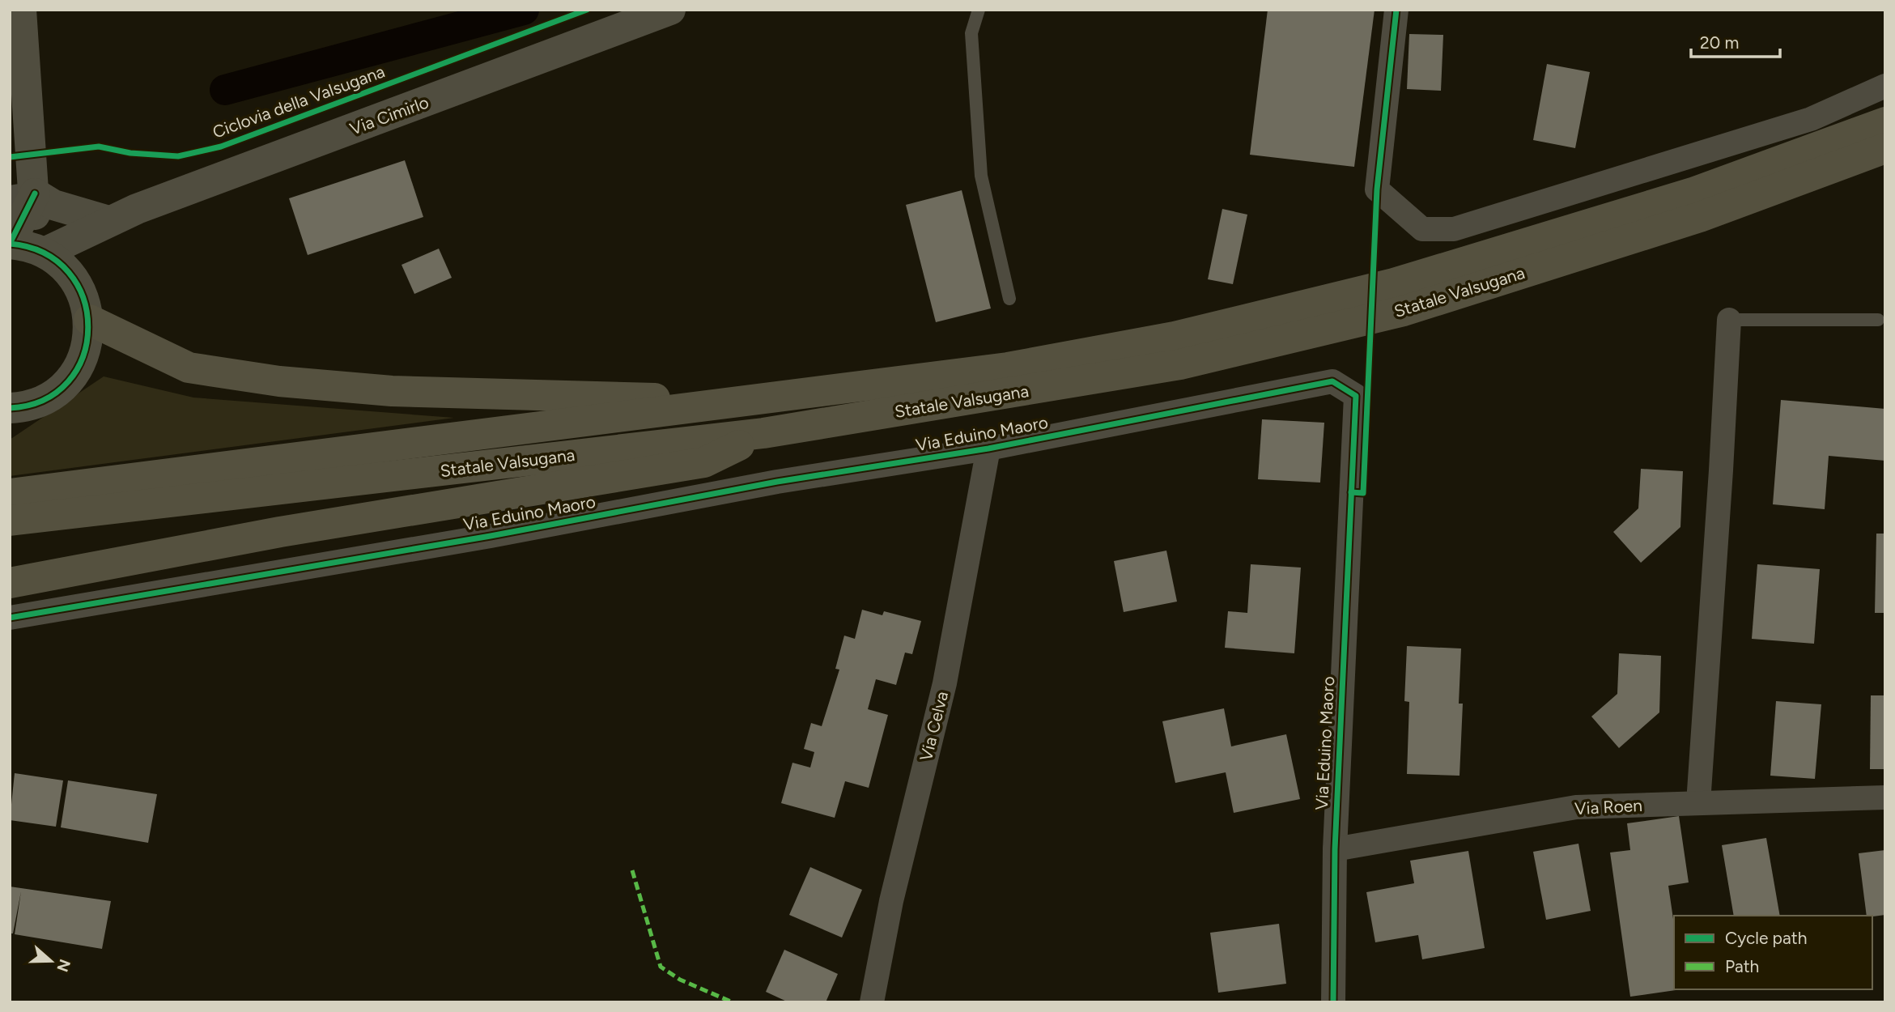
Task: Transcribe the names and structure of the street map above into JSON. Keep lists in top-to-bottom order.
{
  "streets": {
    "highway": ["Statale Valsugana"],
    "street": [
      "Via Cimirlo",
      "Via Eduino Maoro",
      "Via Celva",
      "Via Roen"
    ],
    "cycle path": ["Ciclovia della Valsugana"]
  },
  "crossings": [
    ["Via Eduino Maoro", "Via Celva"],
    ["Via Eduino Maoro", "Via Roen"]
  ],
  "legend": ["Cycle path", "Path"],
  "scale_bar": "20 m",
  "north": "right"
}
